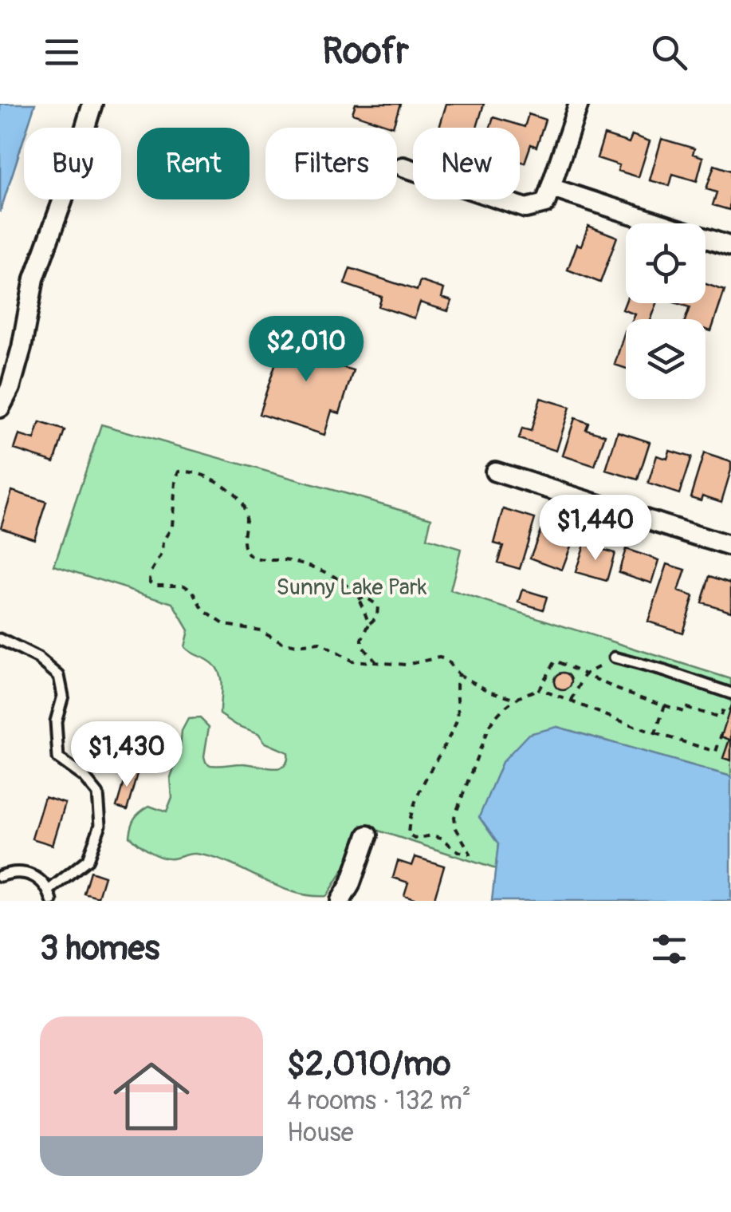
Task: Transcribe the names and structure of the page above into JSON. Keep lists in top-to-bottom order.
{
  "parks": ["Sunny Lake Park"],
  "page": {
    "header": "Roofr",
    "chip": [
      "Buy",
      "Rent",
      "Filters",
      "New"
    ],
    "price": ["$2,010", "$1,440", "$1,430"],
    "heading": "3 homes",
    "list": [
      {
        "name": "$2,010/mo",
        "note": "4 rooms · 132 m² · House"
      }
    ]
  }
}
